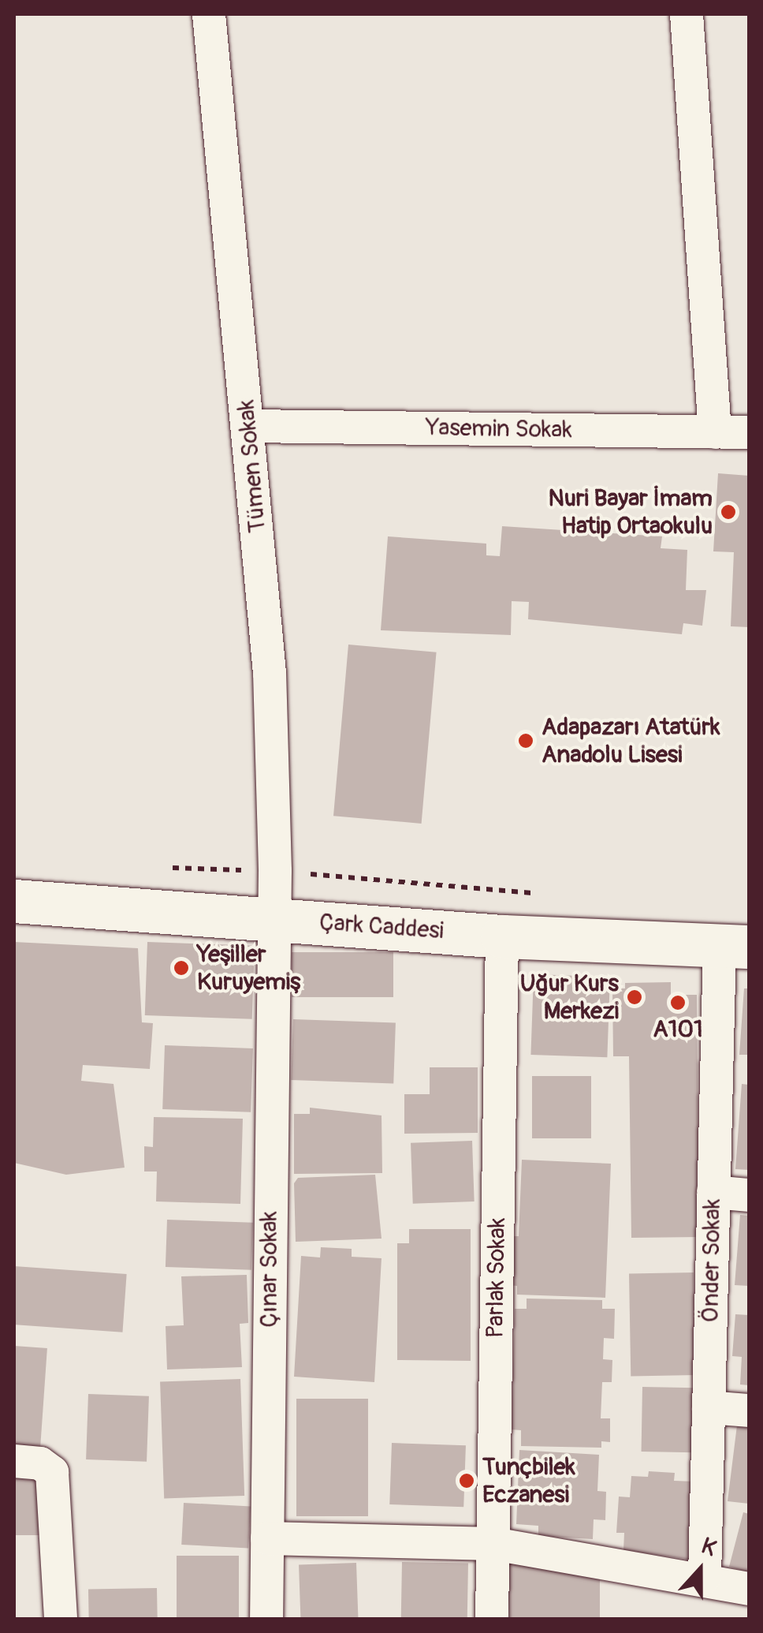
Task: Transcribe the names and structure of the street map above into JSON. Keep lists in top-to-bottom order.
{
  "streets": {
    "street": [
      "Yasemin Sokak",
      "Tümen Sokak",
      "Çark Caddesi",
      "Önder Sokak",
      "Çınar Sokak",
      "Parlak Sokak"
    ]
  },
  "crossings": [
    ["Yasemin Sokak", "Tümen Sokak"],
    ["Tümen Sokak", "Çark Caddesi"],
    ["Tümen Sokak", "Çınar Sokak"],
    ["Çark Caddesi", "Önder Sokak"],
    ["Çark Caddesi", "Çınar Sokak"],
    ["Çark Caddesi", "Parlak Sokak"]
  ],
  "places": [
    "Nuri Bayar İmam Hatip Ortaokulu",
    "Adapazarı Atatürk Anadolu Lisesi",
    "Yeşiller Kuruyemiş",
    "Uğur Kurs Merkezi",
    "A101",
    "Tunçbilek Eczanesi"
  ],
  "north": "top"
}
